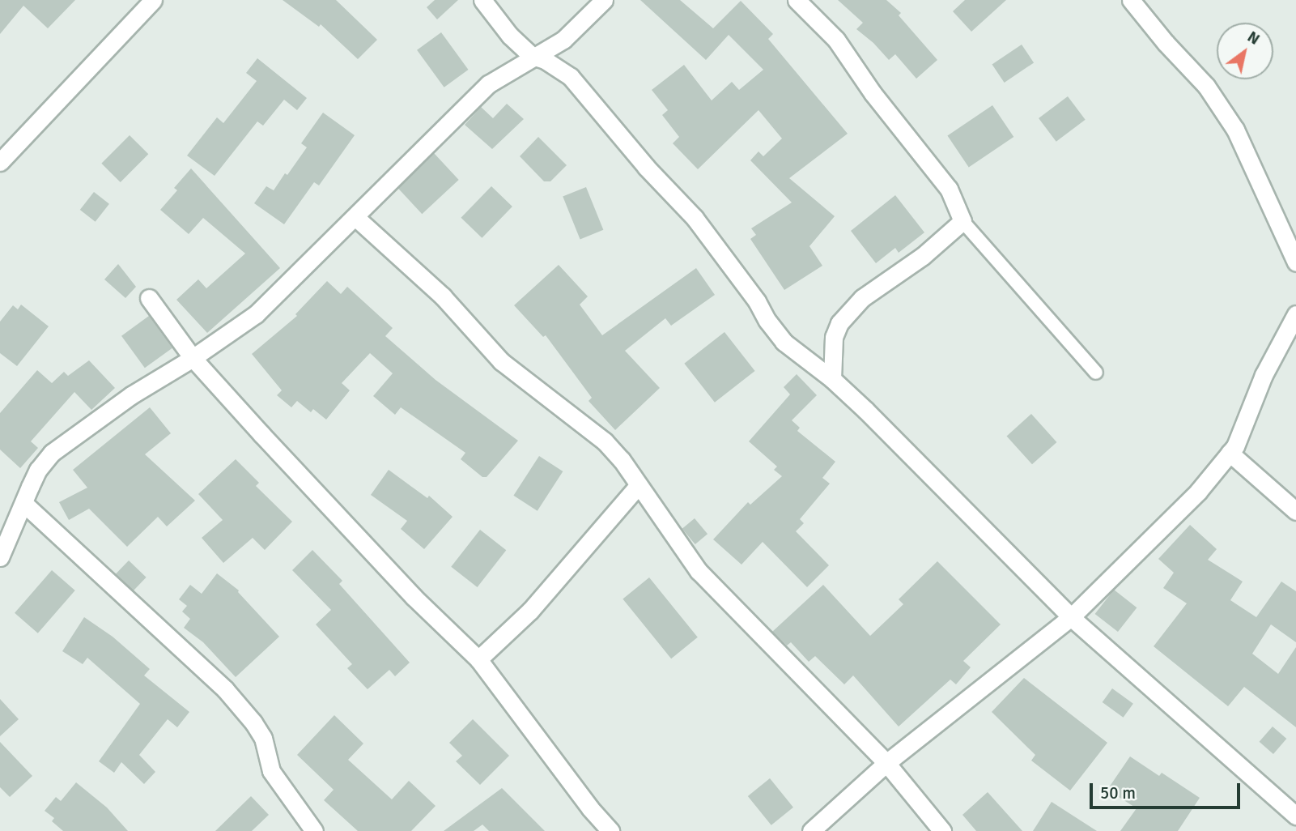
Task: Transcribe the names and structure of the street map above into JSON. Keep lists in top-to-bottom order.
{
  "scale_bar": "50 m",
  "north": "top right"
}
